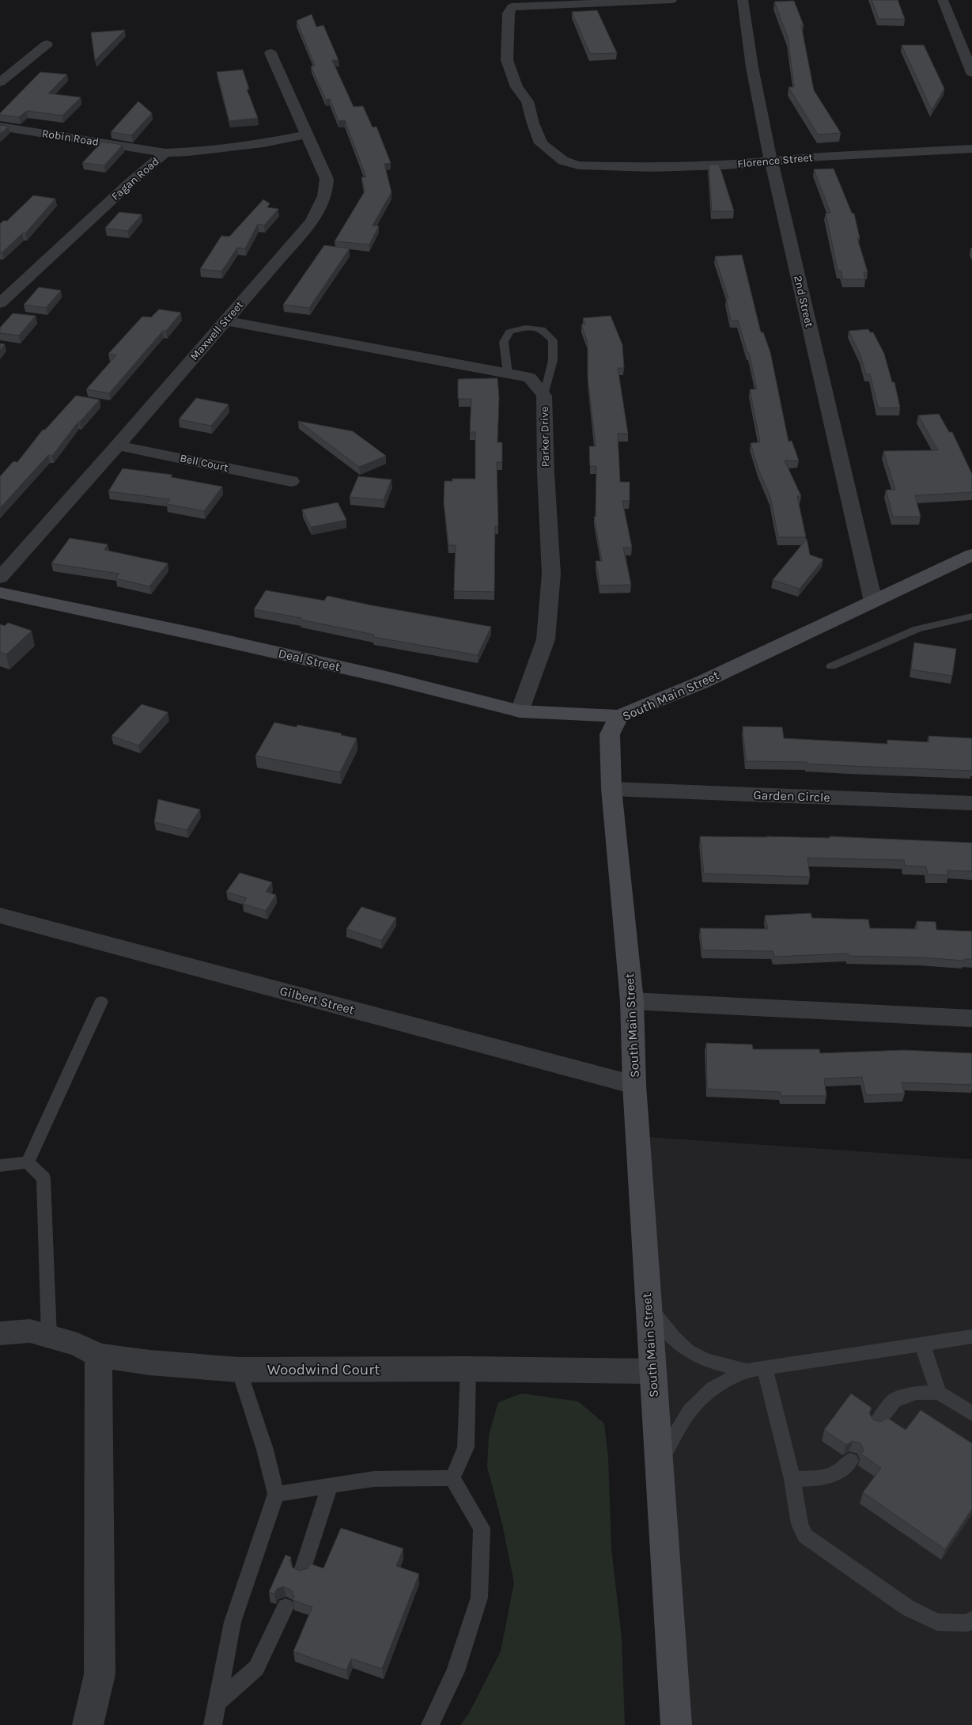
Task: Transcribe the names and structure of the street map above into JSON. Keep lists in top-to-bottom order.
{
  "streets": {
    "street": [
      "Robin Road",
      "Florence Street",
      "Fagan Road",
      "2nd Street",
      "Maxwell Street",
      "Parker Drive",
      "Bell Court",
      "Deal Street",
      "South Main Street",
      "Garden Circle",
      "Gilbert Street",
      "Woodwind Court"
    ]
  },
  "crossings": [
    ["Robin Road", "Fagan Road"],
    ["Florence Street", "2nd Street"],
    ["Fagan Road", "Maxwell Street"],
    ["2nd Street", "South Main Street"],
    ["Maxwell Street", "Parker Drive"],
    ["Maxwell Street", "Bell Court"],
    ["Parker Drive", "Deal Street"],
    ["Deal Street", "South Main Street"],
    ["South Main Street", "Garden Circle"],
    ["South Main Street", "Gilbert Street"],
    ["South Main Street", "Woodwind Court"]
  ]
}
